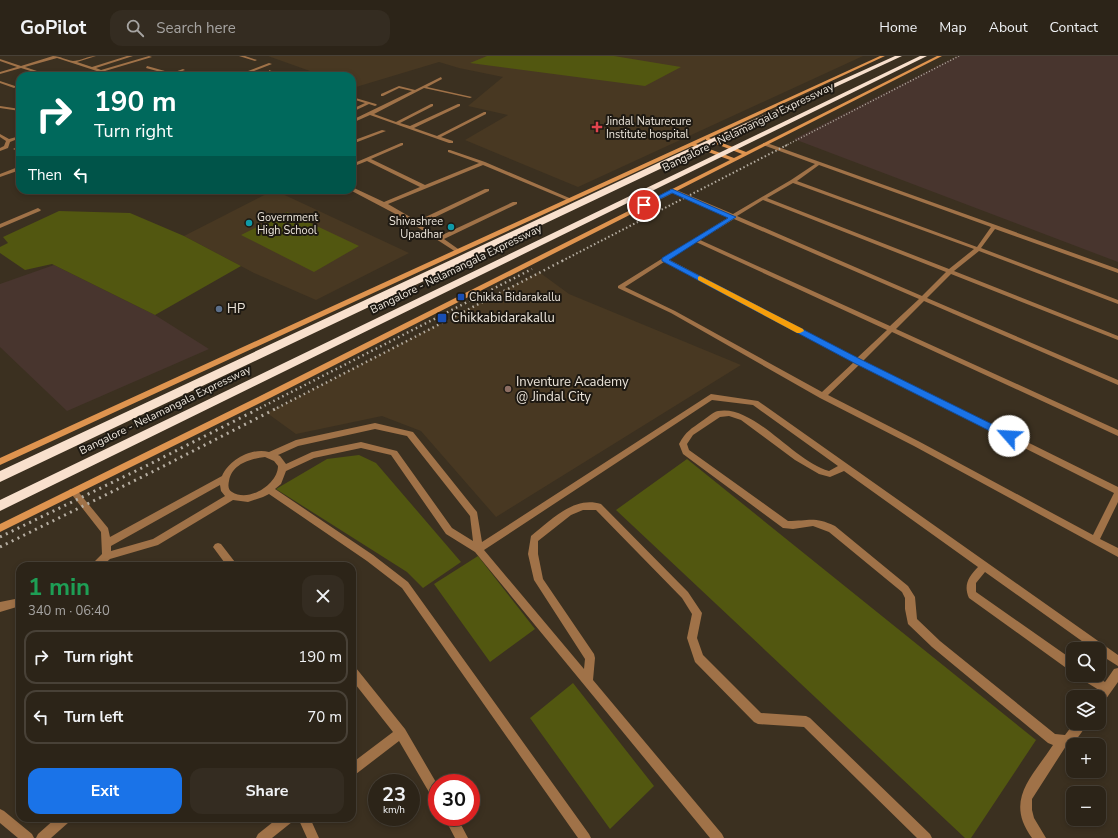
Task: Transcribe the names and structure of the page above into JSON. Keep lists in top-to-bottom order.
{
  "streets": {
    "highway": ["Bangalore - Nelamangala Expressway"]
  },
  "places": {
    "health": ["Jindal Naturecure Institute hospital"],
    "other": [
      "Government High School",
      "Shivashree Upadhar",
      "HP",
      "Inventure Academy @ Jindal City"
    ],
    "transit": ["Chikka Bidarakallu", "Chikkabidarakallu"]
  },
  "page": {
    "header": "GoPilot",
    "search": "Search here",
    "nav": [
      "Home",
      "Map",
      "About",
      "Contact"
    ],
    "turn": ["190 m", "Turn right"],
    "then": "Then",
    "heading": ["1 min", "340 m · 06:40"],
    "list": [
      {
        "name": "Turn right",
        "value": "190 m"
      },
      {
        "name": "Turn left",
        "value": "70 m"
      }
    ],
    "map_buttons": ["+", "−"],
    "buttons": ["Exit", "Share"],
    "speed": "23 km/h",
    "limit": "30"
  }
}
